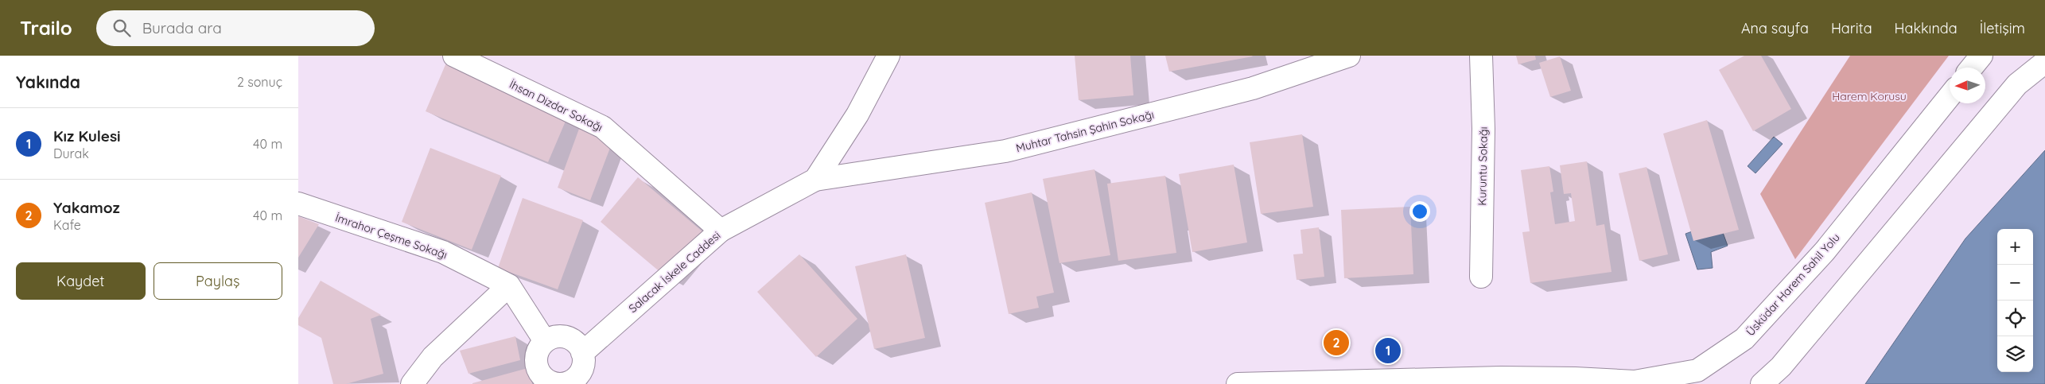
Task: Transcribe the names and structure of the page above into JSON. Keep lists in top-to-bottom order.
{
  "streets": {
    "street": [
      "İhsan Dizdar Sokağı",
      "Muhtar Tahsin Şahin Sokağı",
      "Kuruntu Sokağı",
      "İmrahor Çeşme Sokağı",
      "Salacak İskele Caddesi",
      "Üsküdar Harem Sahil Yolu"
    ]
  },
  "crossings": [
    ["İhsan Dizdar Sokağı", "Salacak İskele Caddesi"],
    ["Muhtar Tahsin Şahin Sokağı", "Salacak İskele Caddesi"]
  ],
  "parks": ["Harem Korusu"],
  "north": "left",
  "page": {
    "header": "Trailo",
    "search": "Burada ara",
    "nav": [
      "Ana sayfa",
      "Harita",
      "Hakkında",
      "İletişim"
    ],
    "heading": ["Yakında", "2 sonuç"],
    "list": [
      {
        "mark": "1",
        "name": "Kız Kulesi",
        "note": "Durak",
        "value": "40 m"
      },
      {
        "mark": "2",
        "name": "Yakamoz",
        "note": "Kafe",
        "value": "40 m"
      }
    ],
    "map_buttons": ["+", "−"],
    "buttons": ["Kaydet", "Paylaş"],
    "pins": ["2", "1"]
  }
}
